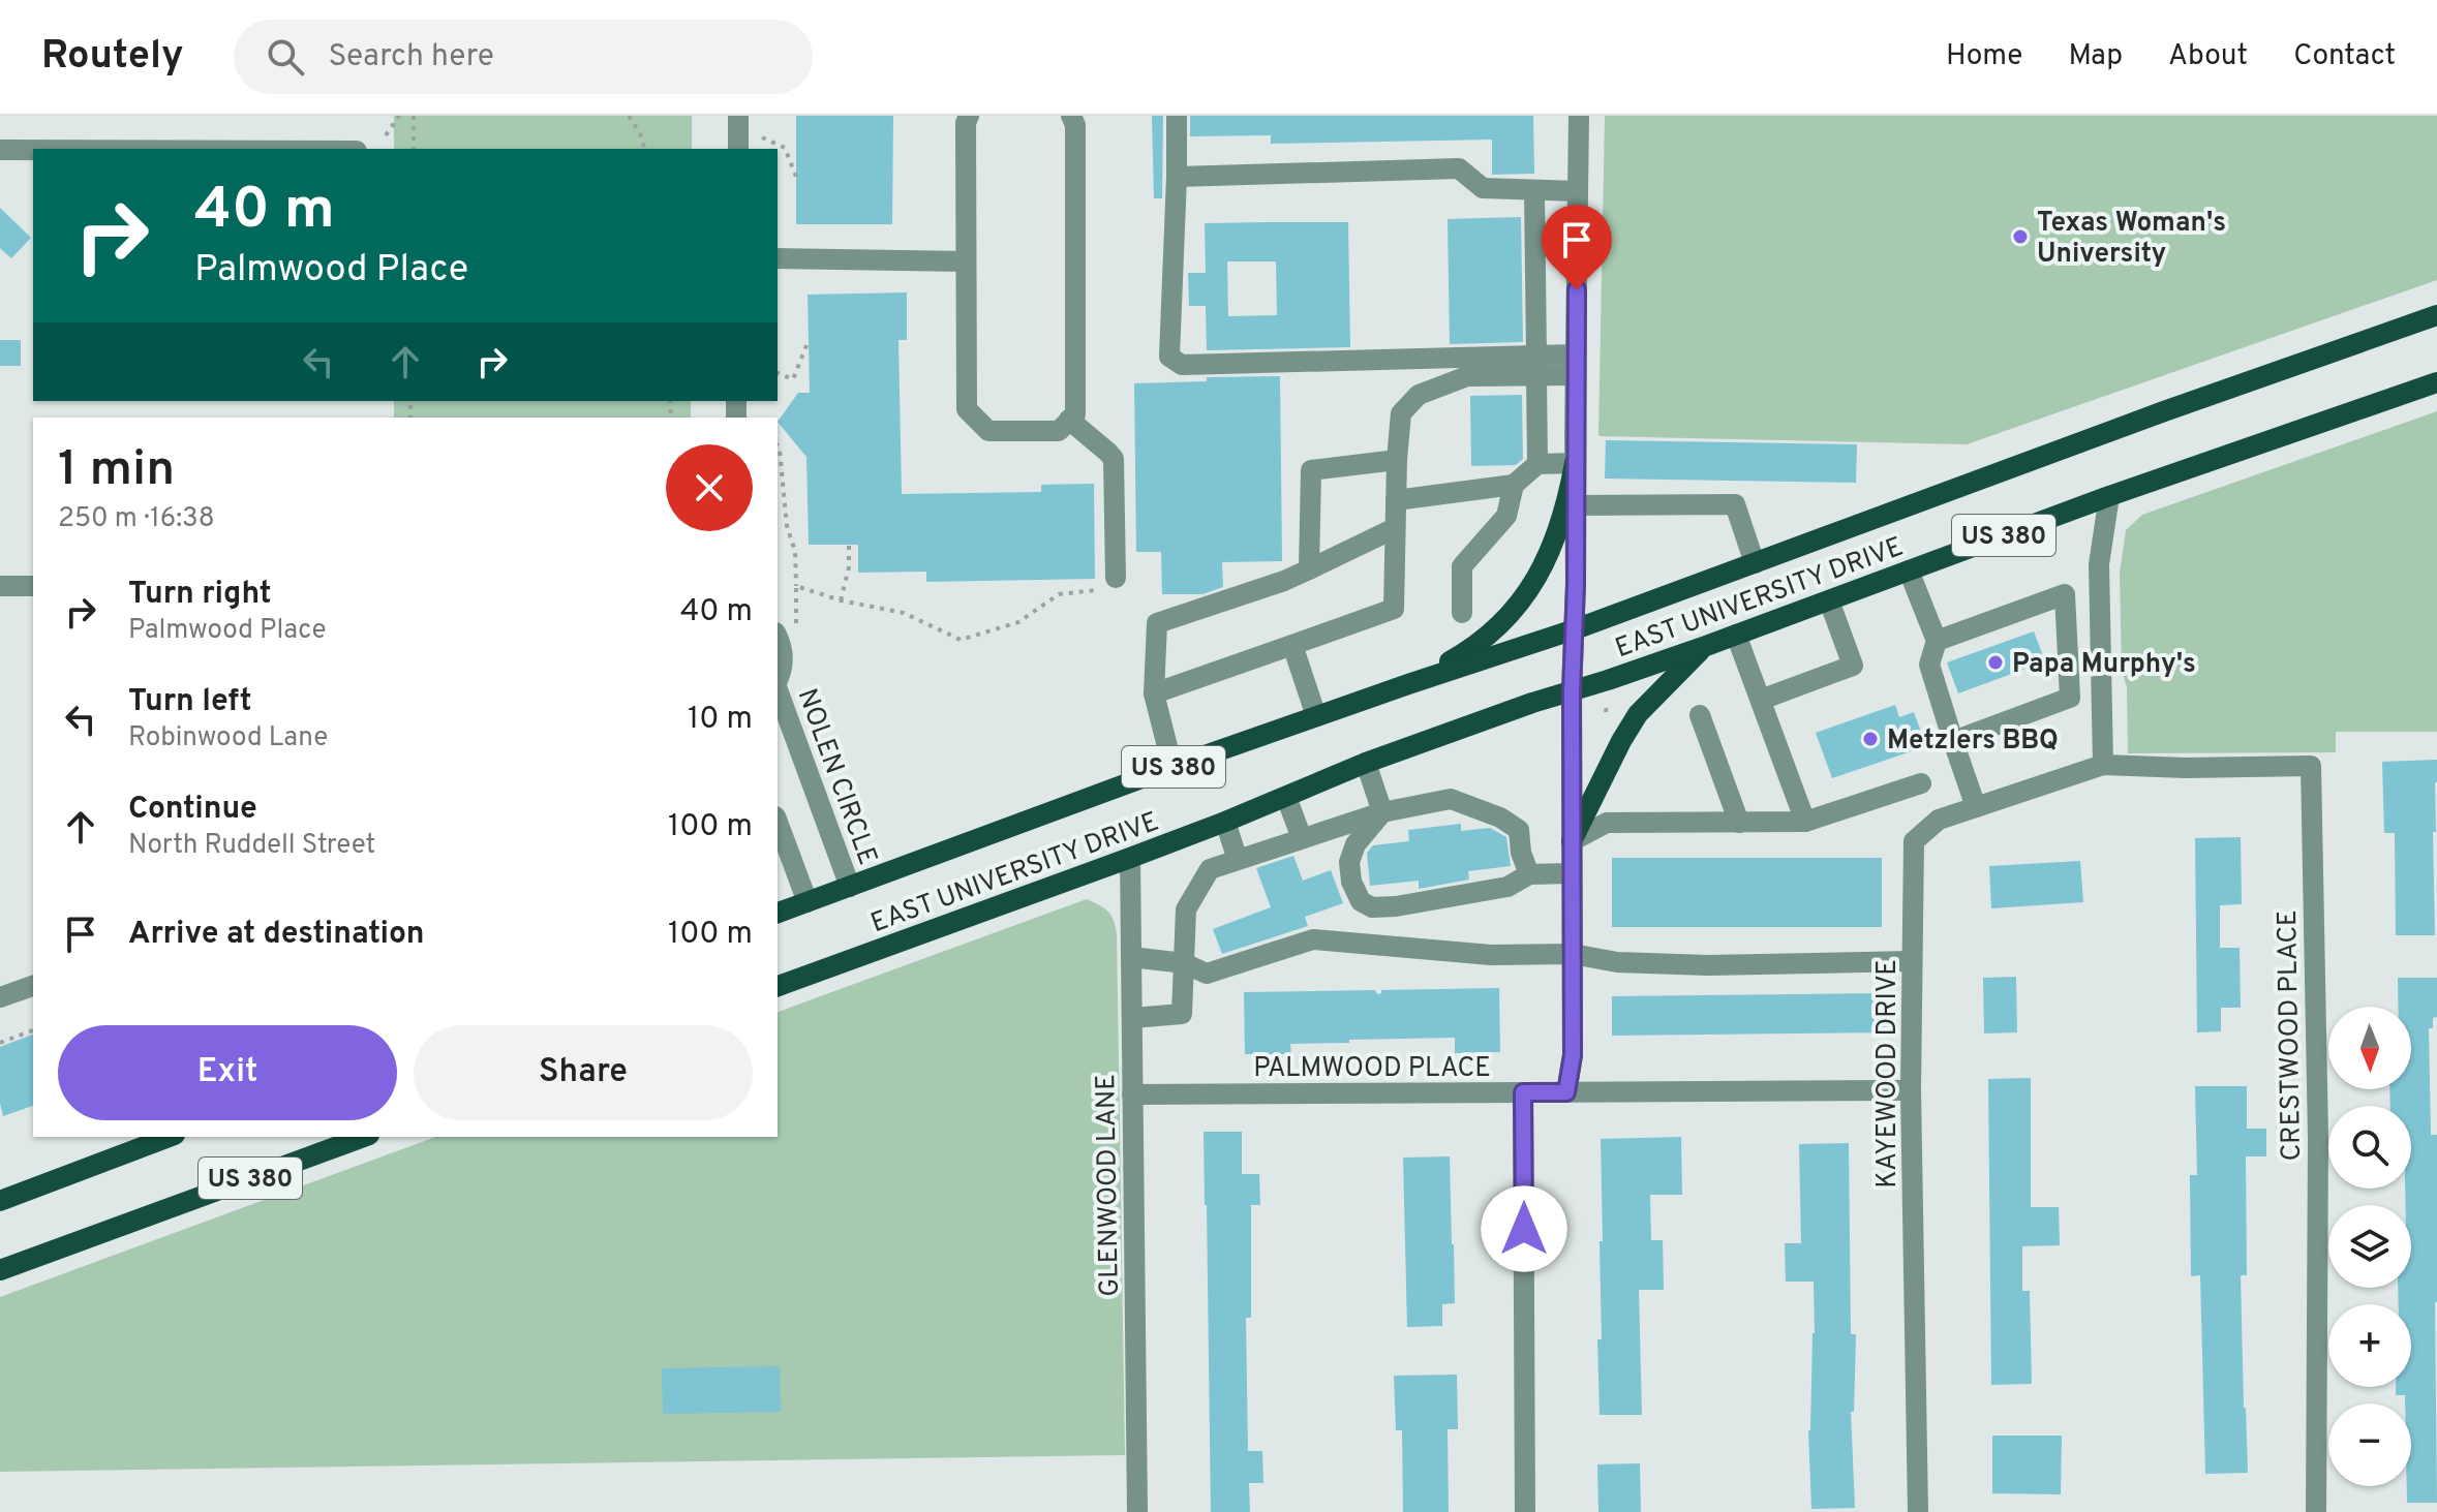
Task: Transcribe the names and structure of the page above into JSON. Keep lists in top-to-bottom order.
{
  "streets": {
    "main road": ["US 380", "EAST UNIVERSITY DRIVE"],
    "street": [
      "NOLEN CIRCLE",
      "CRESTWOOD PLACE",
      "PALMWOOD PLACE",
      "KAYEWOOD DRIVE",
      "GLENWOOD LANE"
    ]
  },
  "crossings": [
    ["EAST UNIVERSITY DRIVE", "NOLEN CIRCLE"],
    ["EAST UNIVERSITY DRIVE", "GLENWOOD LANE"],
    ["CRESTWOOD PLACE", "KAYEWOOD DRIVE"],
    ["PALMWOOD PLACE", "KAYEWOOD DRIVE"],
    ["PALMWOOD PLACE", "GLENWOOD LANE"]
  ],
  "places": ["Texas Woman's University", "Papa Murphy's", "Metzlers BBQ"],
  "north": "bottom",
  "page": {
    "header": "Routely",
    "search": "Search here",
    "nav": [
      "Home",
      "Map",
      "About",
      "Contact"
    ],
    "turn": ["40 m", "Palmwood Place"],
    "heading": ["1 min", "250 m · 16:38"],
    "list": [
      {
        "name": "Turn right",
        "note": "Palmwood Place",
        "value": "40 m"
      },
      {
        "name": "Turn left",
        "note": "Robinwood Lane",
        "value": "10 m"
      },
      {
        "name": "Continue",
        "note": "North Ruddell Street",
        "value": "100 m"
      },
      {
        "name": "Arrive at destination",
        "value": "100 m"
      }
    ],
    "map_buttons": ["+", "−"],
    "buttons": ["Exit", "Share"]
  }
}
